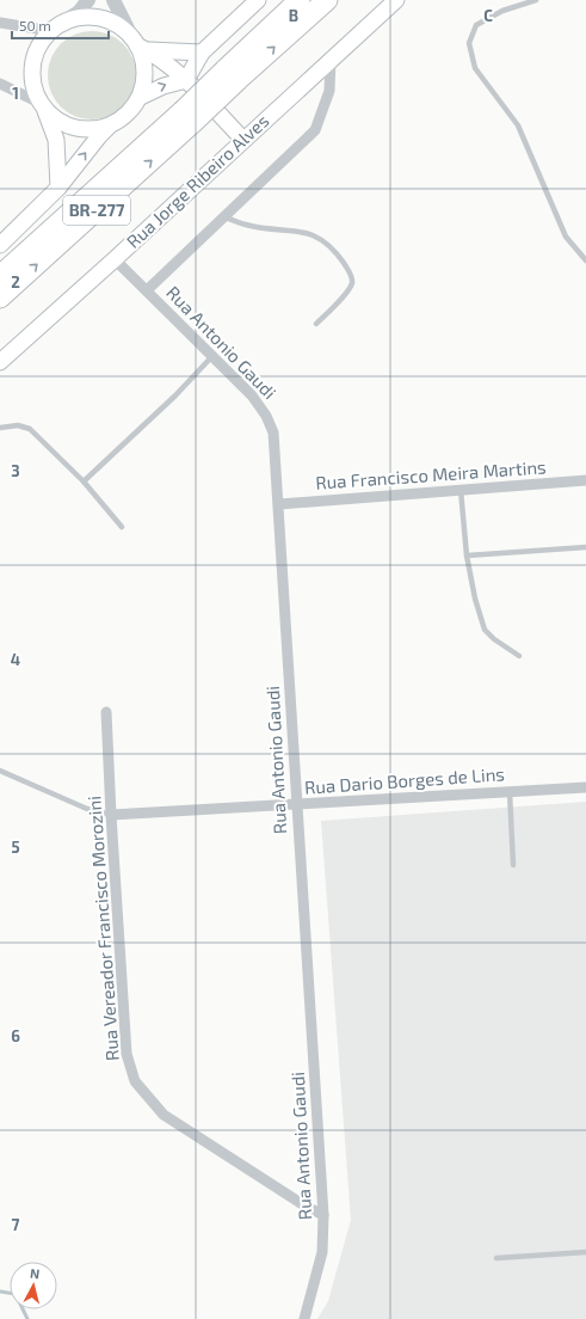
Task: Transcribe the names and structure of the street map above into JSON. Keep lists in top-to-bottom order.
{
  "streets": {
    "highway": ["BR-277"],
    "main road": ["Rua Jorge Ribeiro Alves"],
    "street": [
      "Rua Antonio Gaudi",
      "Rua Francisco Meira Martins",
      "Rua Dario Borges de Lins",
      "Rua Vereador Francisco Morozini"
    ]
  },
  "crossings": [
    ["Rua Jorge Ribeiro Alves", "Rua Antonio Gaudi"],
    ["Rua Antonio Gaudi", "Rua Francisco Meira Martins"],
    ["Rua Antonio Gaudi", "Rua Dario Borges de Lins"],
    ["Rua Antonio Gaudi", "Rua Vereador Francisco Morozini"],
    ["Rua Dario Borges de Lins", "Rua Vereador Francisco Morozini"]
  ],
  "scale_bar": "50 m",
  "north": "top",
  "grid": {
    "columns": ["B", "C"],
    "rows": [
      "1",
      "2",
      "3",
      "4",
      "5",
      "6",
      "7"
    ]
  }
}
